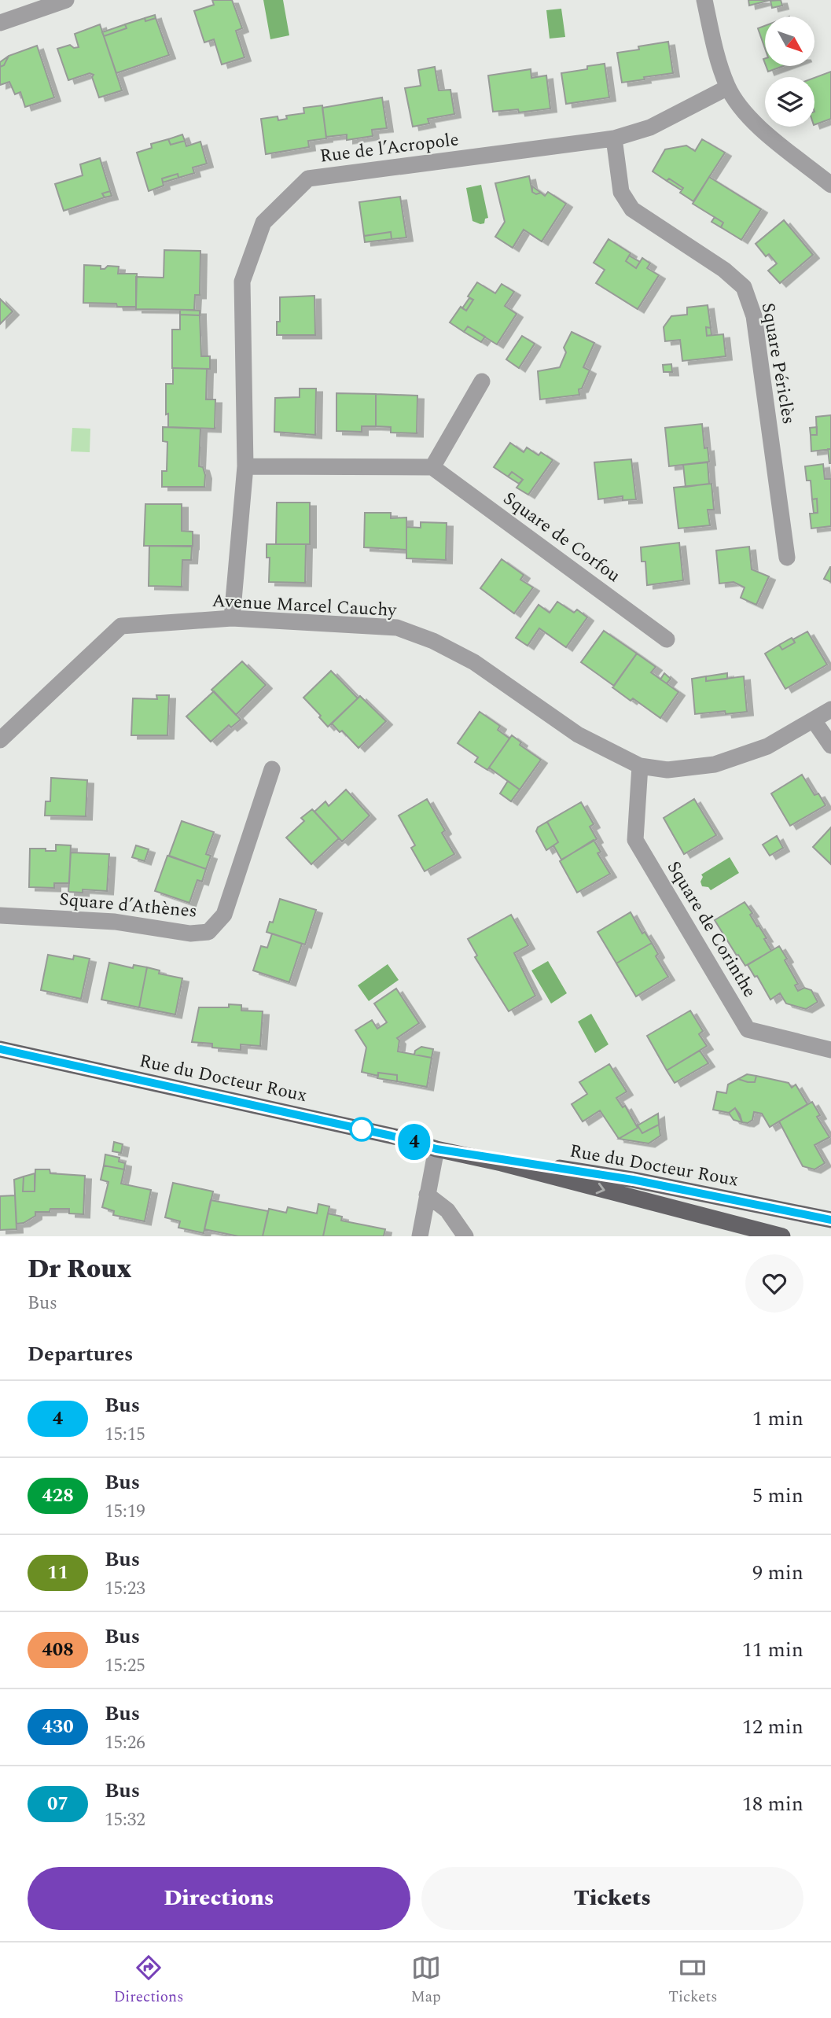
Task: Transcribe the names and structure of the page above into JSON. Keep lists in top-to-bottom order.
{
  "streets": {
    "main road": ["Rue du Docteur Roux"],
    "street": [
      "Rue de l’Acropole",
      "Square Périclès",
      "Square de Corfou",
      "Avenue Marcel Cauchy",
      "Square d’Athènes",
      "Square de Corinthe"
    ]
  },
  "crossings": [
    ["Rue de l’Acropole", "Square Périclès"],
    ["Rue de l’Acropole", "Avenue Marcel Cauchy"],
    ["Avenue Marcel Cauchy", "Square de Corinthe"]
  ],
  "lines": ["bus line 4"],
  "north": "bottom right",
  "page": {
    "on_map": "4",
    "heading": [
      ["Dr Roux", "Bus"],
      "Departures"
    ],
    "list": [
      {
        "mark": "4",
        "name": "Bus",
        "note": "15:15",
        "value": "1 min"
      },
      {
        "mark": "428",
        "name": "Bus",
        "note": "15:19",
        "value": "5 min"
      },
      {
        "mark": "11",
        "name": "Bus",
        "note": "15:23",
        "value": "9 min"
      },
      {
        "mark": "408",
        "name": "Bus",
        "note": "15:25",
        "value": "11 min"
      },
      {
        "mark": "430",
        "name": "Bus",
        "note": "15:26",
        "value": "12 min"
      },
      {
        "mark": "07",
        "name": "Bus",
        "note": "15:32",
        "value": "18 min"
      }
    ],
    "buttons": ["Directions", "Tickets"],
    "tabs": ["Directions", "Map", "Tickets"]
  }
}
